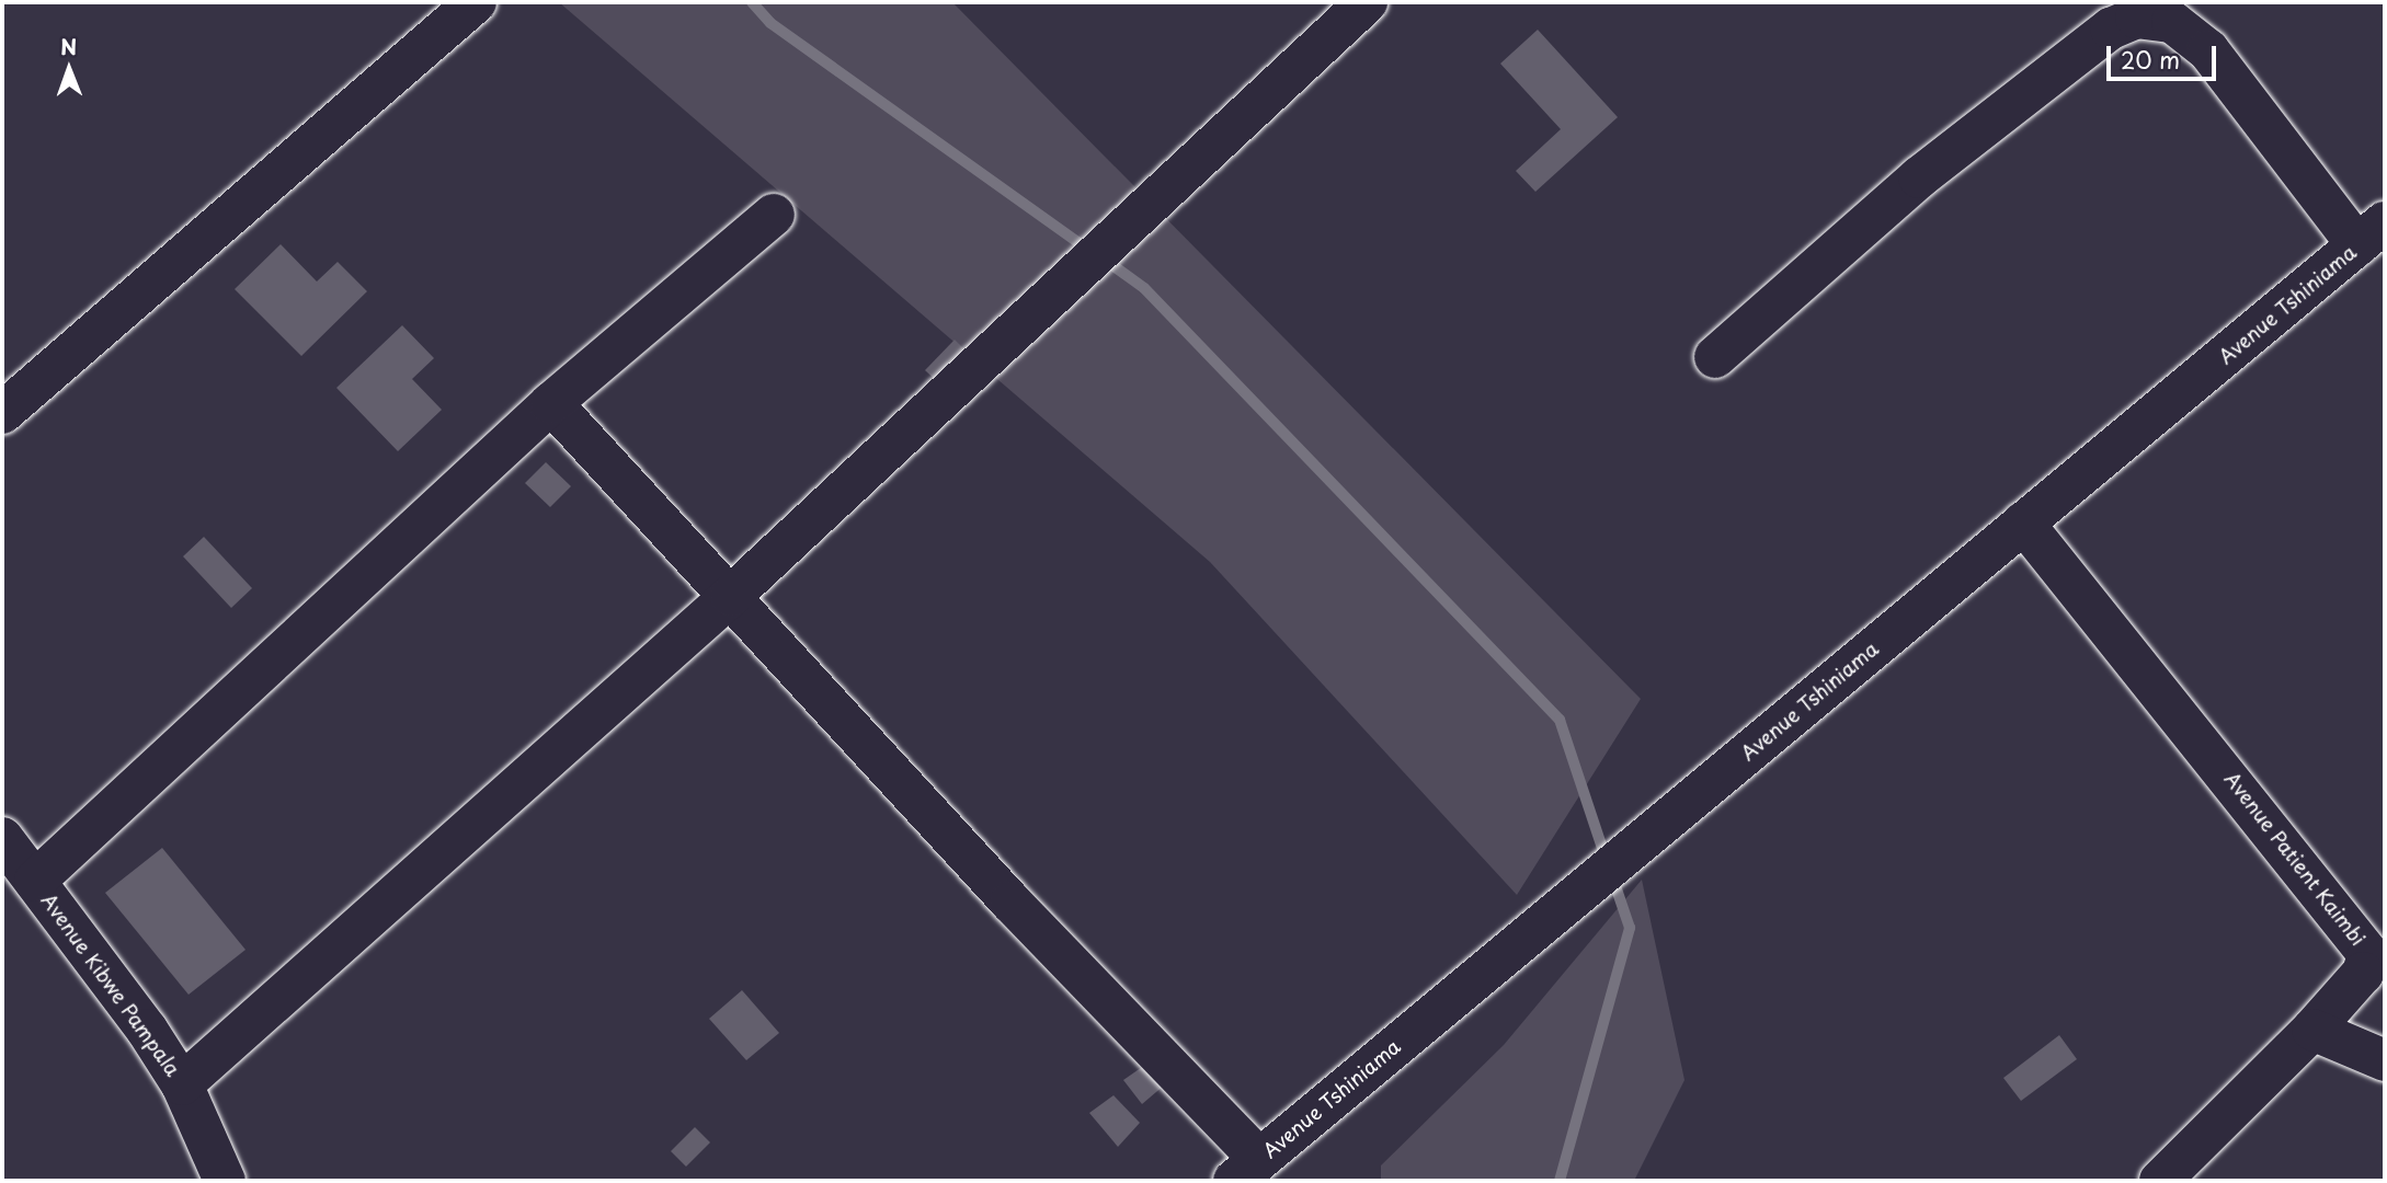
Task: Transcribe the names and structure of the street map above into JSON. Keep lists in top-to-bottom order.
{
  "streets": {
    "street": ["Avenue Tshiniama", "Avenue Patient Kaimbi", "Avenue Kibwe Pampala"]
  },
  "crossings": [
    ["Avenue Tshiniama", "Avenue Patient Kaimbi"]
  ],
  "scale_bar": "20 m",
  "north": "top"
}
